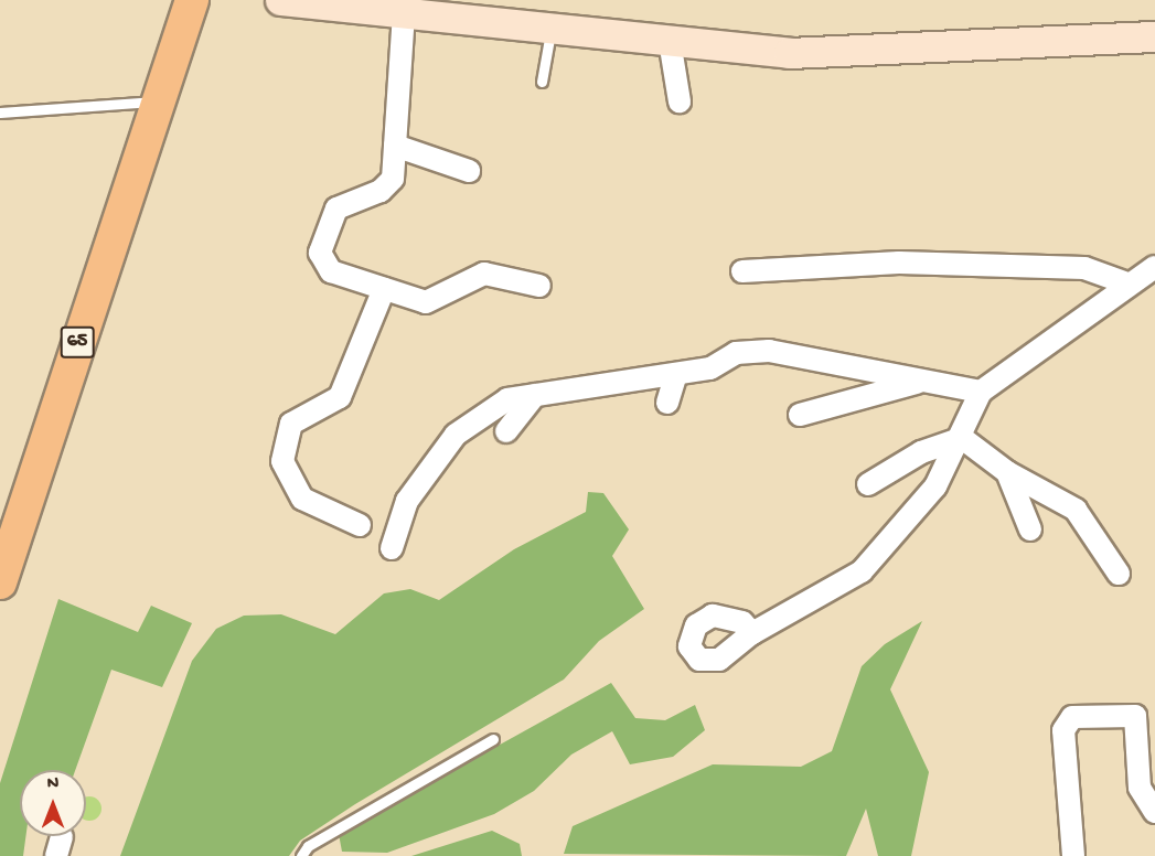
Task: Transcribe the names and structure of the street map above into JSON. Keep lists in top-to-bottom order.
{
  "streets": {
    "main road": ["65"]
  },
  "north": "top"
}
